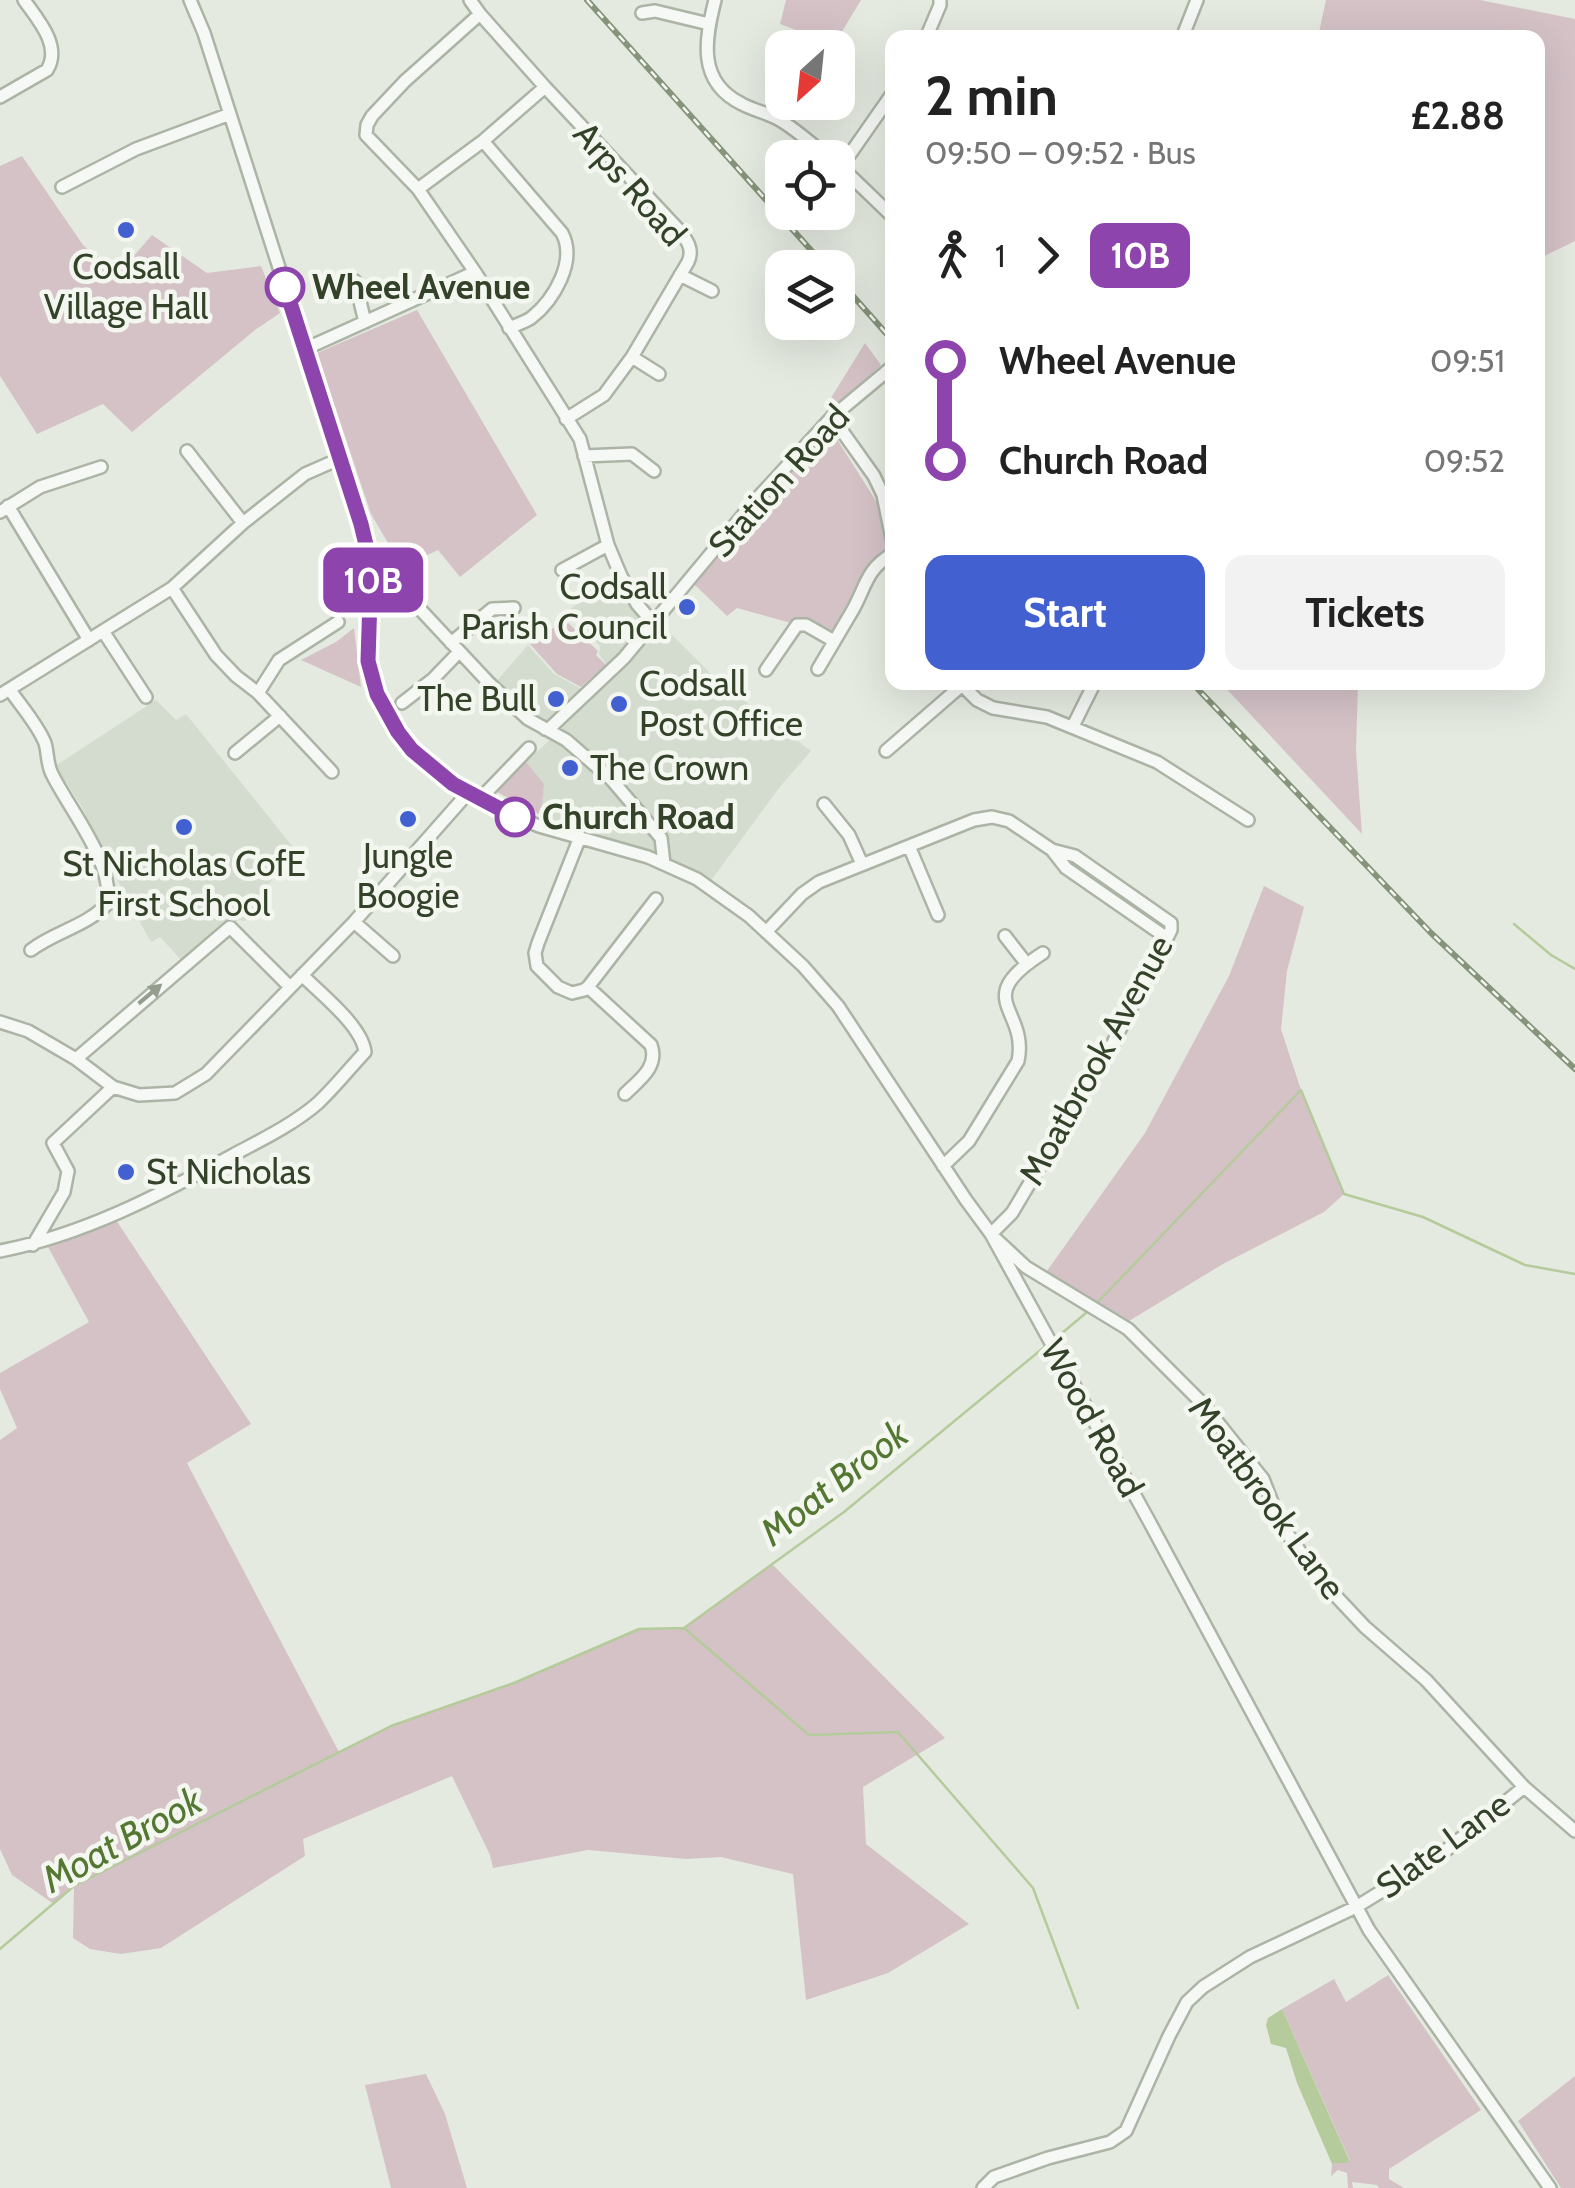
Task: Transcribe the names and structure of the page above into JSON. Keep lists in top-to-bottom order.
{
  "streets": {
    "street": [
      "Arps Road",
      "Station Road",
      "Moatbrook Avenue",
      "Wood Road",
      "Moatbrook Lane",
      "Slate Lane"
    ]
  },
  "crossings": [
    ["Moatbrook Avenue", "Wood Road"],
    ["Moatbrook Avenue", "Moatbrook Lane"],
    ["Wood Road", "Moatbrook Lane"],
    ["Wood Road", "Slate Lane"],
    ["Moatbrook Lane", "Slate Lane"]
  ],
  "water": ["Moat Brook"],
  "places": [
    "Codsall Village Hall",
    "Wheel Avenue",
    "Codsall Parish Council",
    "The Bull",
    "Codsall Post Office",
    "The Crown",
    "Church Road",
    "Jungle Boogie",
    "St Nicholas CofE First School",
    "St Nicholas"
  ],
  "lines": ["bus line 10B"],
  "north": "bottom left",
  "page": {
    "on_map": "10B",
    "heading": ["2 min", "09:50 – 09:52 · Bus", "£2.88"],
    "legs": ["1", "10B"],
    "list": [
      {
        "name": "Wheel Avenue",
        "value": "09:51"
      },
      {
        "name": "Church Road",
        "value": "09:52"
      }
    ],
    "buttons": ["Start", "Tickets"]
  }
}
